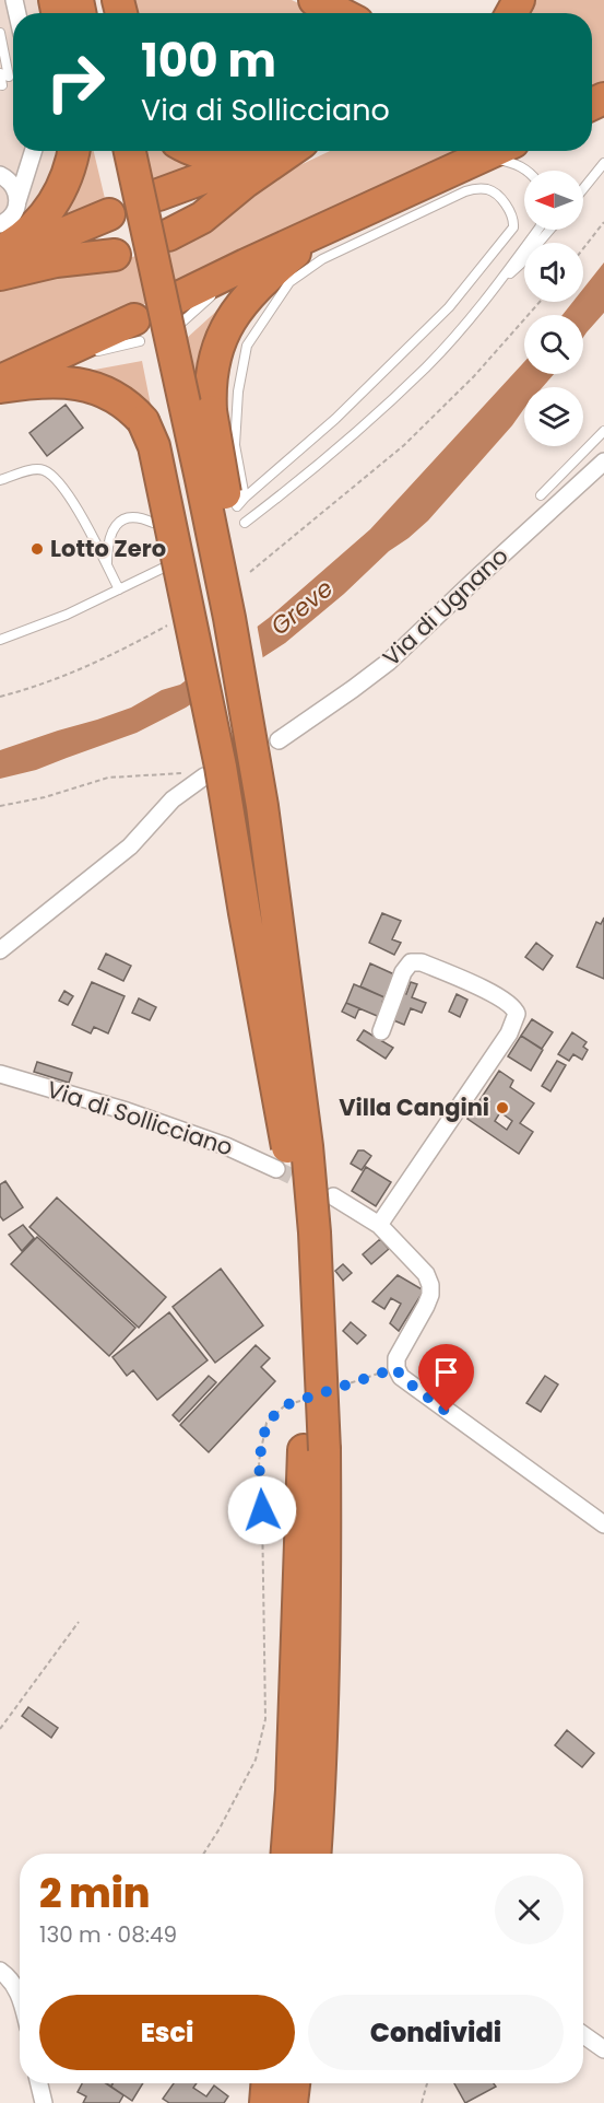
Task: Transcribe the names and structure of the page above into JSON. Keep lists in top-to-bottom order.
{
  "streets": {
    "street": ["Via di Ugnano", "Via di Sollicciano"]
  },
  "water": ["Greve"],
  "places": ["Lotto Zero", "Villa Cangini"],
  "north": "left",
  "page": {
    "turn": ["100 m", "Via di Sollicciano"],
    "heading": ["2 min", "130 m · 08:49"],
    "buttons": ["Esci", "Condividi"]
  }
}
